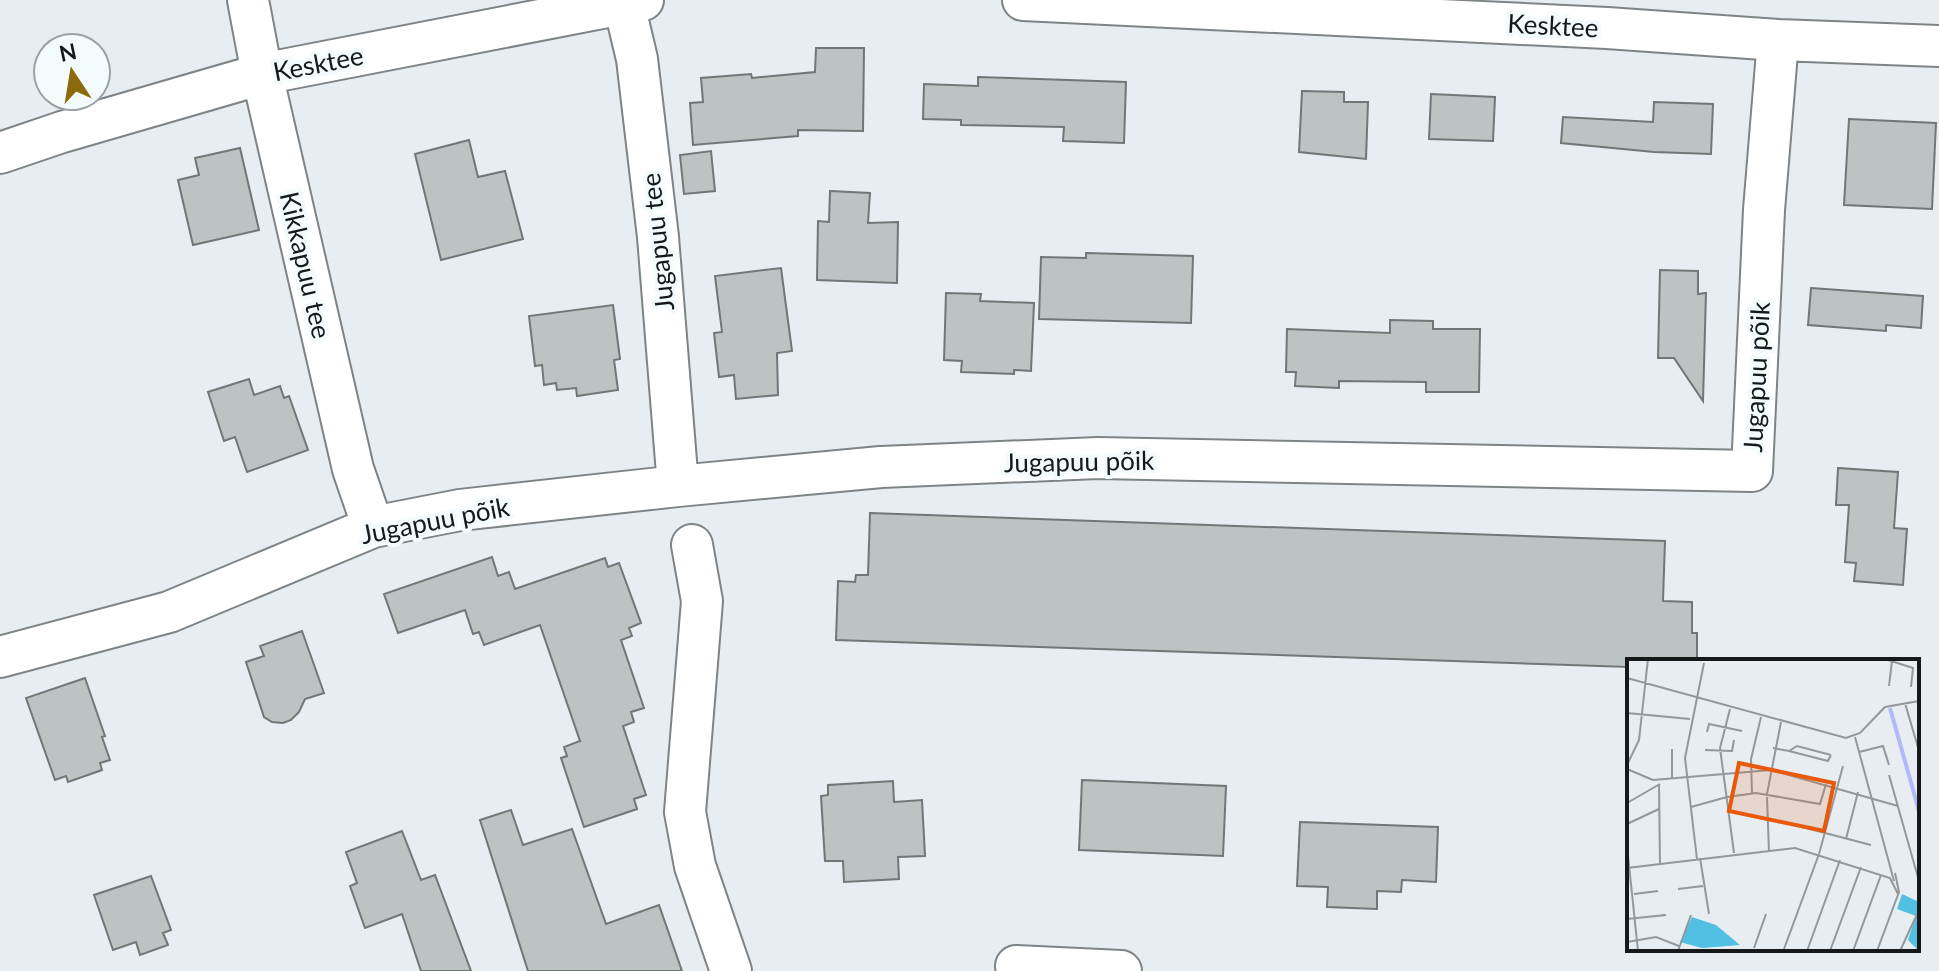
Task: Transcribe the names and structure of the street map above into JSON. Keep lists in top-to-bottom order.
{
  "streets": {
    "street": [
      "Kesktee",
      "Jugapuu tee",
      "Kikkapuu tee",
      "Jugapuu põik"
    ]
  },
  "crossings": [
    ["Kesktee", "Jugapuu tee"],
    ["Kesktee", "Kikkapuu tee"],
    ["Kesktee", "Jugapuu põik"],
    ["Jugapuu tee", "Jugapuu põik"],
    ["Kikkapuu tee", "Jugapuu põik"]
  ],
  "north": "top"
}
